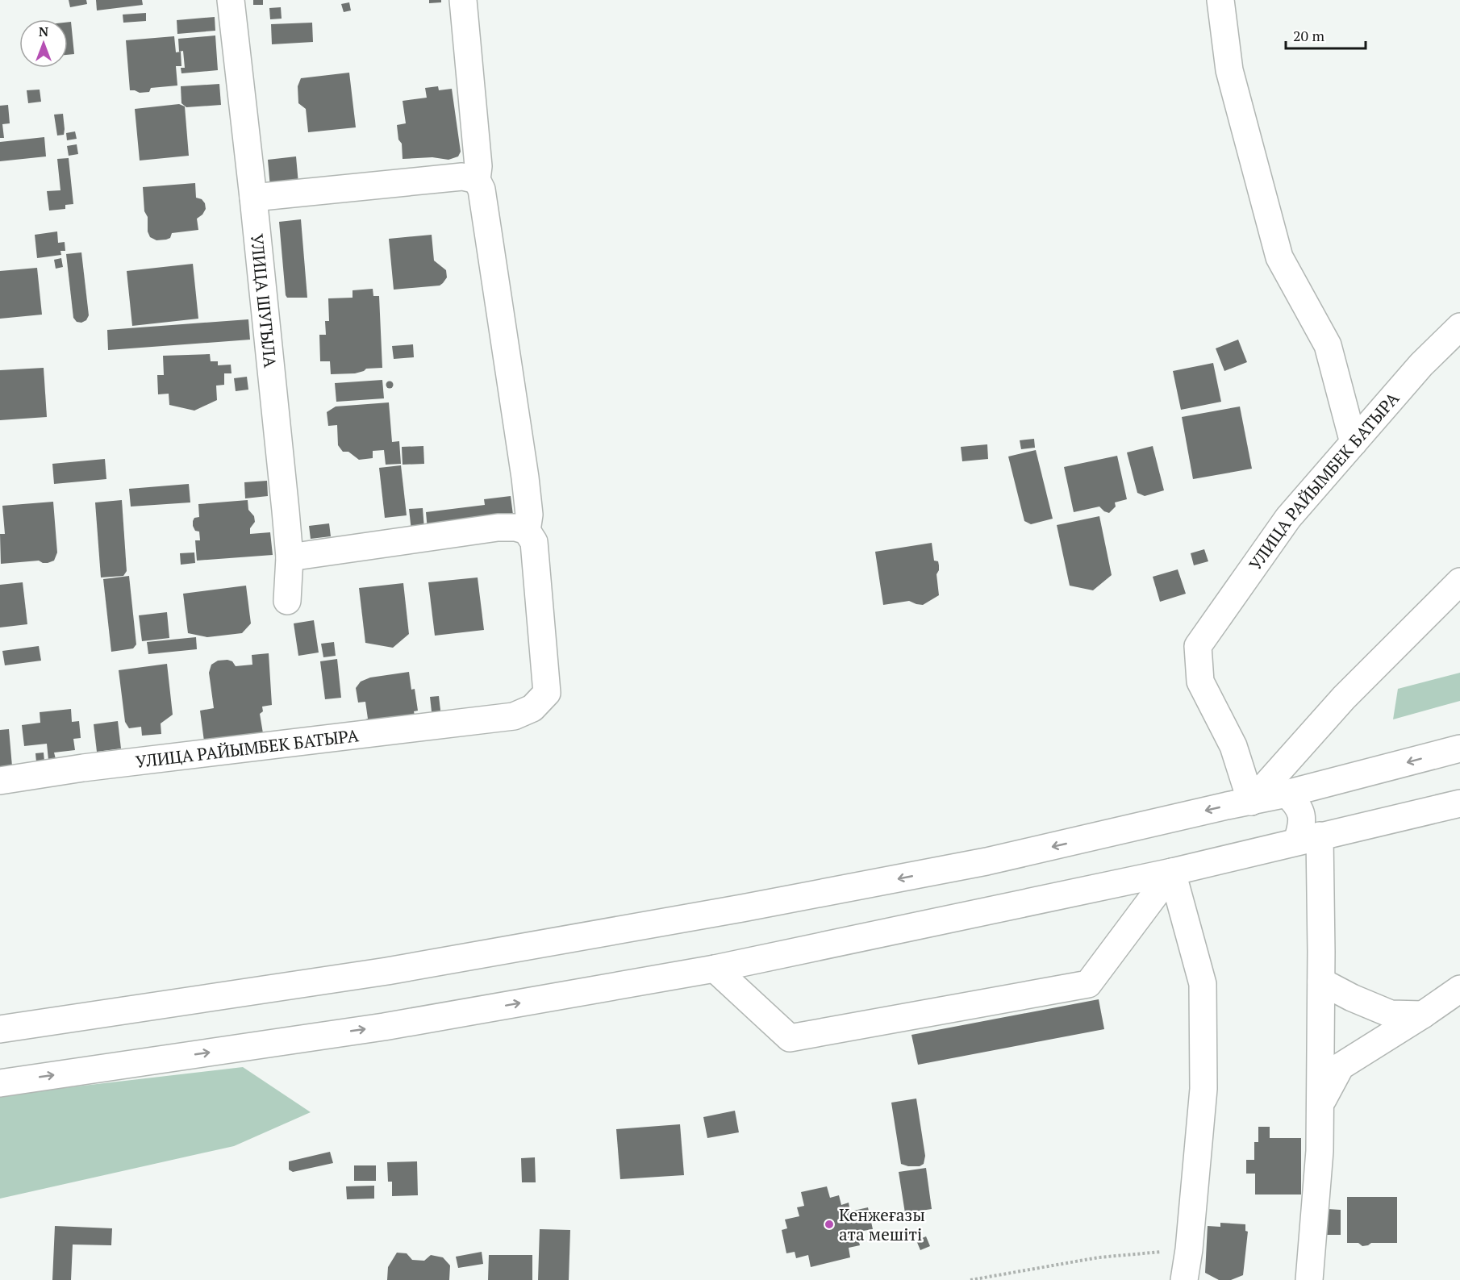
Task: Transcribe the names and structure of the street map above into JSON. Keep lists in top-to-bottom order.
{
  "streets": {
    "main road": ["УЛИЦА ШУГЫЛА", "УЛИЦА РАЙЫМБЕК БАТЫРА"]
  },
  "places": ["Кенжеғазы ата мешіті"],
  "scale_bar": "20 m",
  "north": "top"
}
